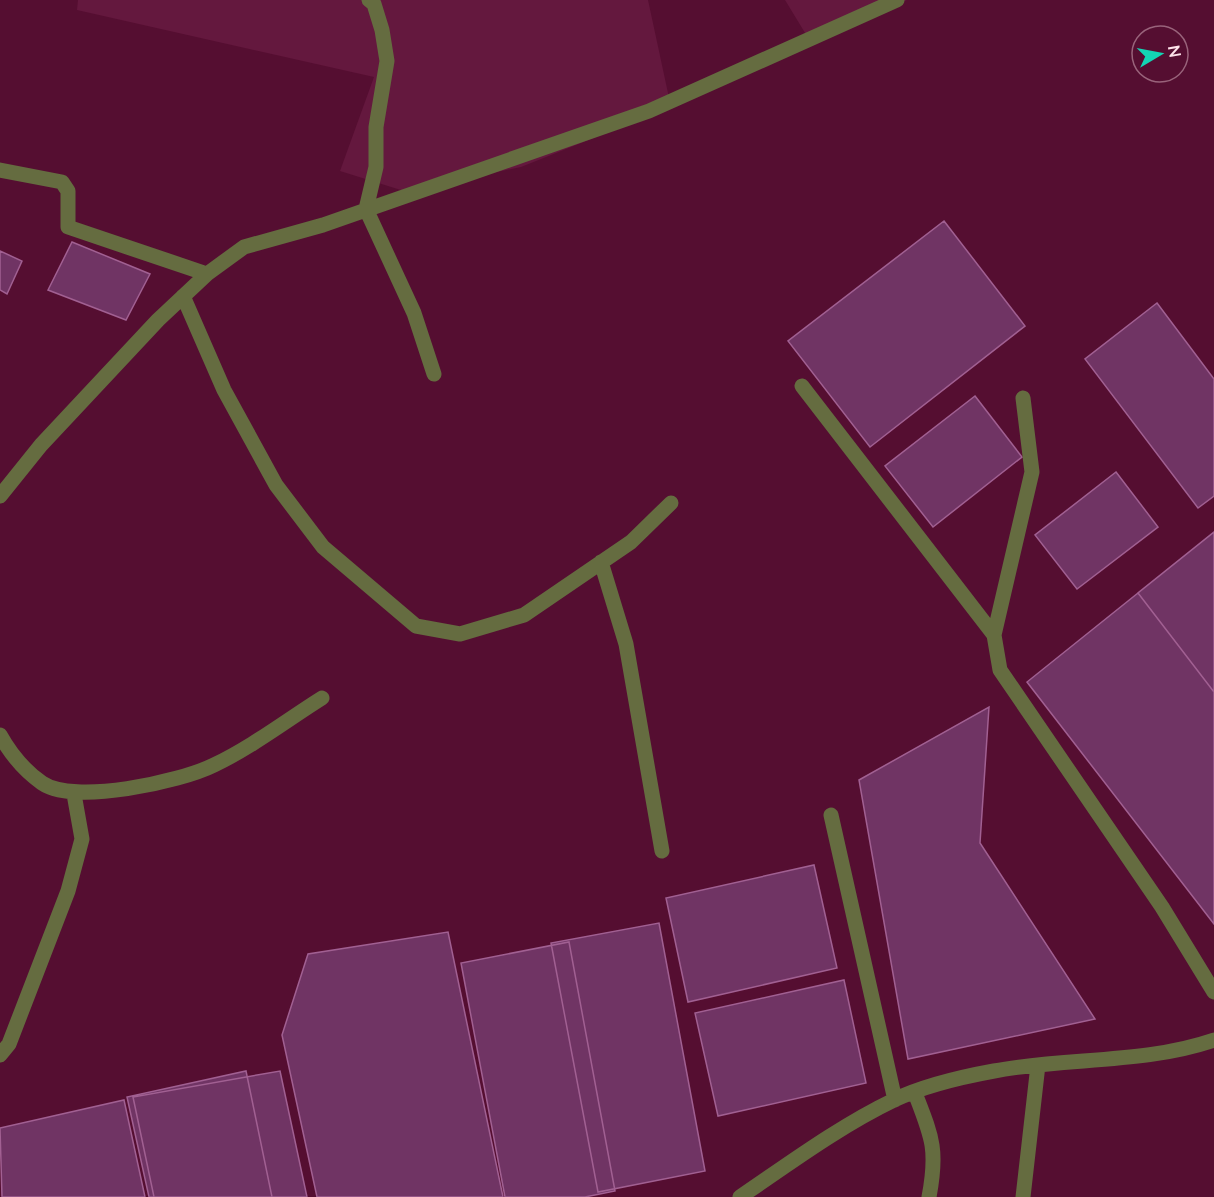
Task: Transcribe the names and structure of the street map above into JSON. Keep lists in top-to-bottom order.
{
  "north": "right"
}
